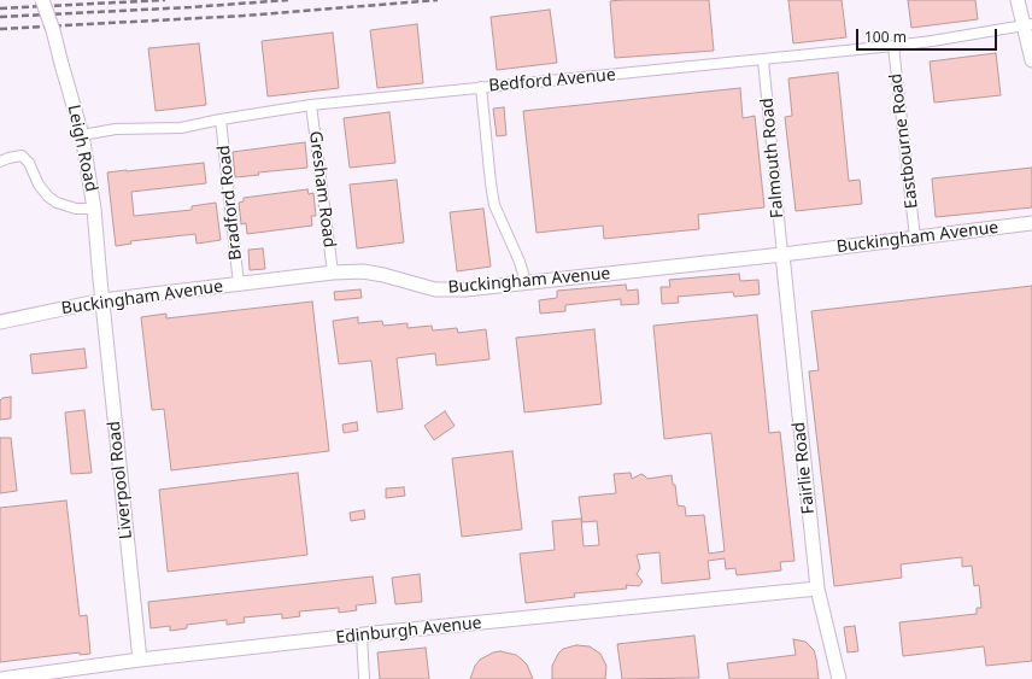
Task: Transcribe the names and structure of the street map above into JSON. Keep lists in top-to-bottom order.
{
  "streets": {
    "street": [
      "Bedford Avenue",
      "Eastbourne Road",
      "Leigh Road",
      "Falmouth Road",
      "Gresham Road",
      "Bradford Road",
      "Buckingham Avenue",
      "Fairlie Road",
      "Liverpool Road",
      "Edinburgh Avenue"
    ]
  },
  "crossings": [
    ["Bedford Avenue", "Eastbourne Road"],
    ["Bedford Avenue", "Leigh Road"],
    ["Bedford Avenue", "Falmouth Road"],
    ["Bedford Avenue", "Gresham Road"],
    ["Bedford Avenue", "Bradford Road"],
    ["Eastbourne Road", "Buckingham Avenue"],
    ["Leigh Road", "Buckingham Avenue"],
    ["Leigh Road", "Liverpool Road"],
    ["Falmouth Road", "Buckingham Avenue"],
    ["Falmouth Road", "Fairlie Road"],
    ["Gresham Road", "Buckingham Avenue"],
    ["Bradford Road", "Buckingham Avenue"],
    ["Buckingham Avenue", "Fairlie Road"],
    ["Buckingham Avenue", "Liverpool Road"],
    ["Fairlie Road", "Edinburgh Avenue"],
    ["Liverpool Road", "Edinburgh Avenue"]
  ],
  "scale_bar": "100 m"
}
